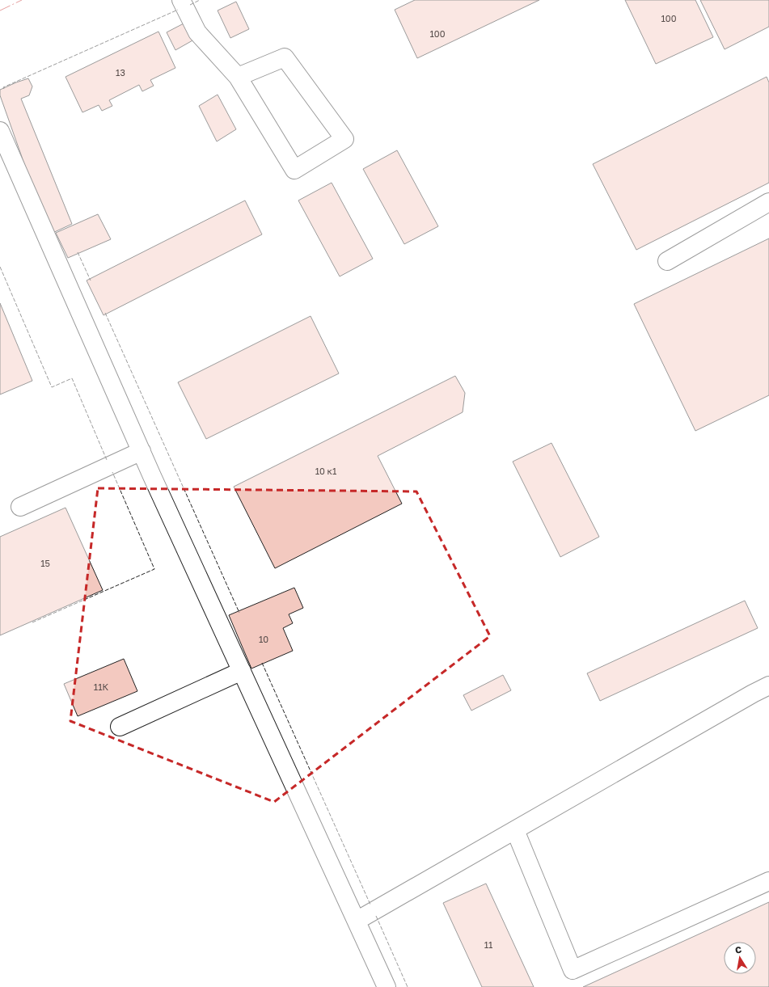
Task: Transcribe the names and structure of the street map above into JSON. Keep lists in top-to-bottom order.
{
  "house_numbers": [
    "100",
    "100",
    "13",
    "10 к1",
    "15",
    "10",
    "11К",
    "11"
  ],
  "north": "top"
}
